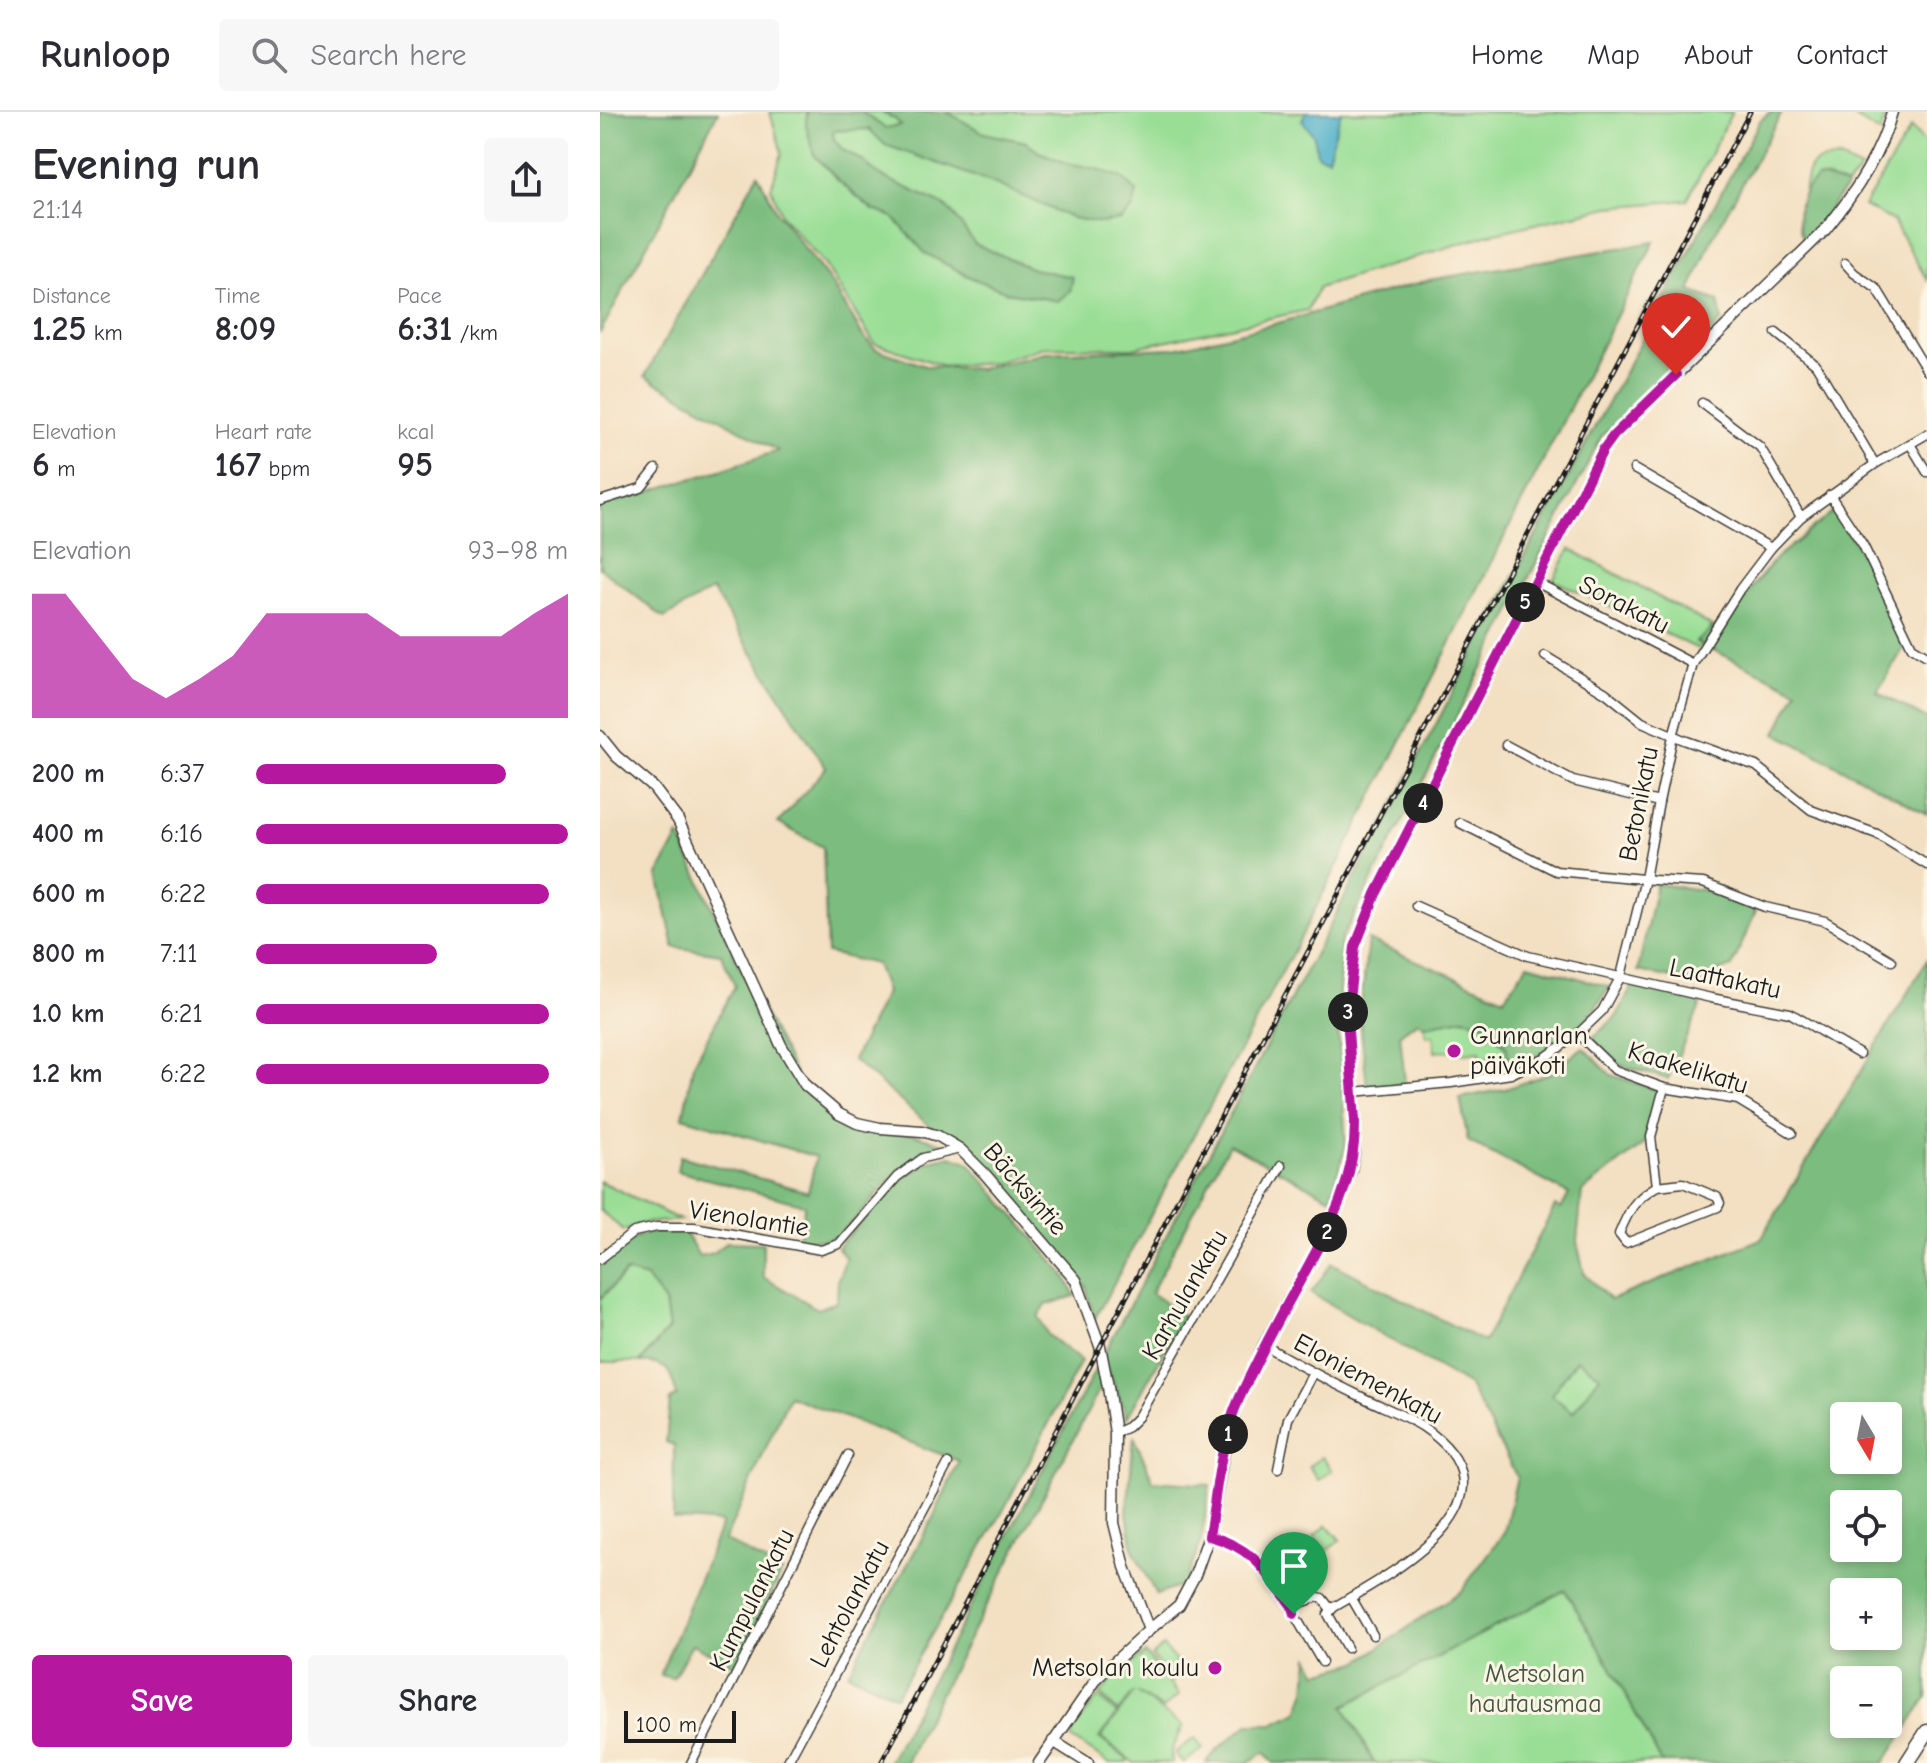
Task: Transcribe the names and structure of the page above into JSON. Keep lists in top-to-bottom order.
{
  "streets": {
    "street": [
      "Sorakatu",
      "Betonikatu",
      "Laattakatu",
      "Kaakelikatu",
      "Bäcksintie",
      "Vienolantie",
      "Karhulankatu",
      "Eloniemenkatu",
      "Kumpulankatu",
      "Lehtolankatu"
    ]
  },
  "crossings": [
    ["Sorakatu", "Betonikatu"],
    ["Betonikatu", "Laattakatu"],
    ["Betonikatu", "Kaakelikatu"],
    ["Bäcksintie", "Vienolantie"],
    ["Bäcksintie", "Karhulankatu"]
  ],
  "parks": ["Metsolan hautausmaa"],
  "places": ["Gunnarlan päiväkoti", "Metsolan koulu"],
  "scale_bar": "100 m",
  "north": "bottom",
  "page": {
    "header": "Runloop",
    "search": "Search here",
    "nav": [
      "Home",
      "Map",
      "About",
      "Contact"
    ],
    "heading": ["Evening run", "21:14"],
    "stats": [
      ["Distance", "1.25 km"],
      ["Time", "8:09"],
      ["Pace", "6:31 /km"],
      ["Elevation", "6 m"],
      ["Heart rate", "167 bpm"],
      ["kcal", "95"]
    ],
    "chart": ["Elevation", "93–98 m"],
    "pins": [
      "5",
      "4",
      "3",
      "2",
      "1"
    ],
    "list": [
      {
        "name": "200 m",
        "note": "6:37"
      },
      {
        "name": "400 m",
        "note": "6:16"
      },
      {
        "name": "600 m",
        "note": "6:22"
      },
      {
        "name": "800 m",
        "note": "7:11"
      },
      {
        "name": "1.0 km",
        "note": "6:21"
      },
      {
        "name": "1.2 km",
        "note": "6:22"
      }
    ],
    "map_buttons": ["+", "−"],
    "buttons": ["Save", "Share"],
    "scale": "100 m"
  }
}
